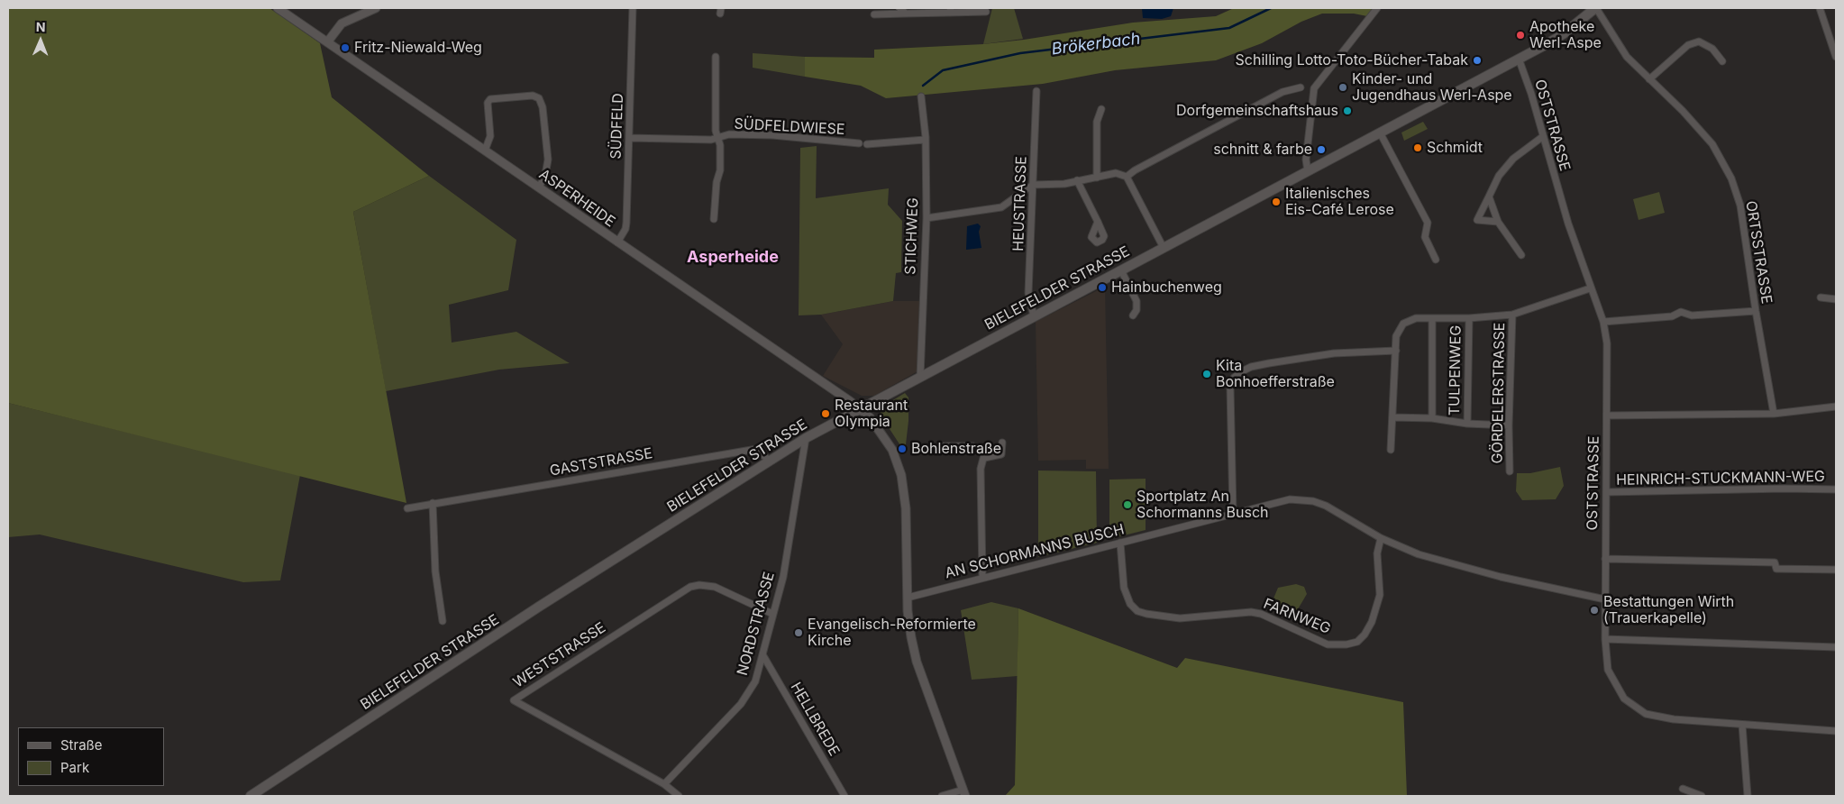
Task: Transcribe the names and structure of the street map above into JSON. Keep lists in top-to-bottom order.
{
  "streets": {
    "main road": ["BIELEFELDER STRASSE"],
    "street": [
      "OSTSTRASSE",
      "SÜDFELD",
      "SÜDFELDWIESE",
      "ASPERHEIDE",
      "HEUSTRASSE",
      "STICHWEG",
      "ORTSSTRASSE",
      "TULPENWEG",
      "GÖRDELERSTRASSE",
      "GASTSTRASSE",
      "HEINRICH-STUCKMANN-WEG",
      "AN SCHORMANNS BUSCH",
      "FARNWEG",
      "NORDSTRASSE",
      "WESTSTRASSE",
      "HELLBREDE"
    ]
  },
  "crossings": [
    ["OSTSTRASSE", "BIELEFELDER STRASSE"],
    ["OSTSTRASSE", "HEINRICH-STUCKMANN-WEG"],
    ["OSTSTRASSE", "AN SCHORMANNS BUSCH"],
    ["SÜDFELD", "SÜDFELDWIESE"],
    ["SÜDFELD", "ASPERHEIDE"],
    ["ASPERHEIDE", "BIELEFELDER STRASSE"],
    ["HEUSTRASSE", "BIELEFELDER STRASSE"],
    ["STICHWEG", "BIELEFELDER STRASSE"],
    ["ORTSSTRASSE", "BIELEFELDER STRASSE"],
    ["BIELEFELDER STRASSE", "GASTSTRASSE"],
    ["BIELEFELDER STRASSE", "NORDSTRASSE"],
    ["AN SCHORMANNS BUSCH", "FARNWEG"],
    ["NORDSTRASSE", "WESTSTRASSE"],
    ["NORDSTRASSE", "HELLBREDE"]
  ],
  "districts": ["Asperheide"],
  "water": ["Brökerbach"],
  "places": [
    "Apotheke Werl-Aspe",
    "Fritz-Niewald-Weg",
    "Schilling Lotto-Toto-Bücher-Tabak",
    "Kinder- und Jugendhaus Werl-Aspe",
    "Dorfgemeinschaftshaus",
    "Schmidt",
    "schnitt & farbe",
    "Italienisches Eis-Café Lerose",
    "Hainbuchenweg",
    "Kita Bonhoefferstraße",
    "Restaurant Olympia",
    "Bohlenstraße",
    "Sportplatz An Schormanns Busch",
    "Bestattungen Wirth (Trauerkapelle)",
    "Evangelisch-Reformierte Kirche"
  ],
  "legend": ["Straße", "Park"],
  "north": "top"
}
